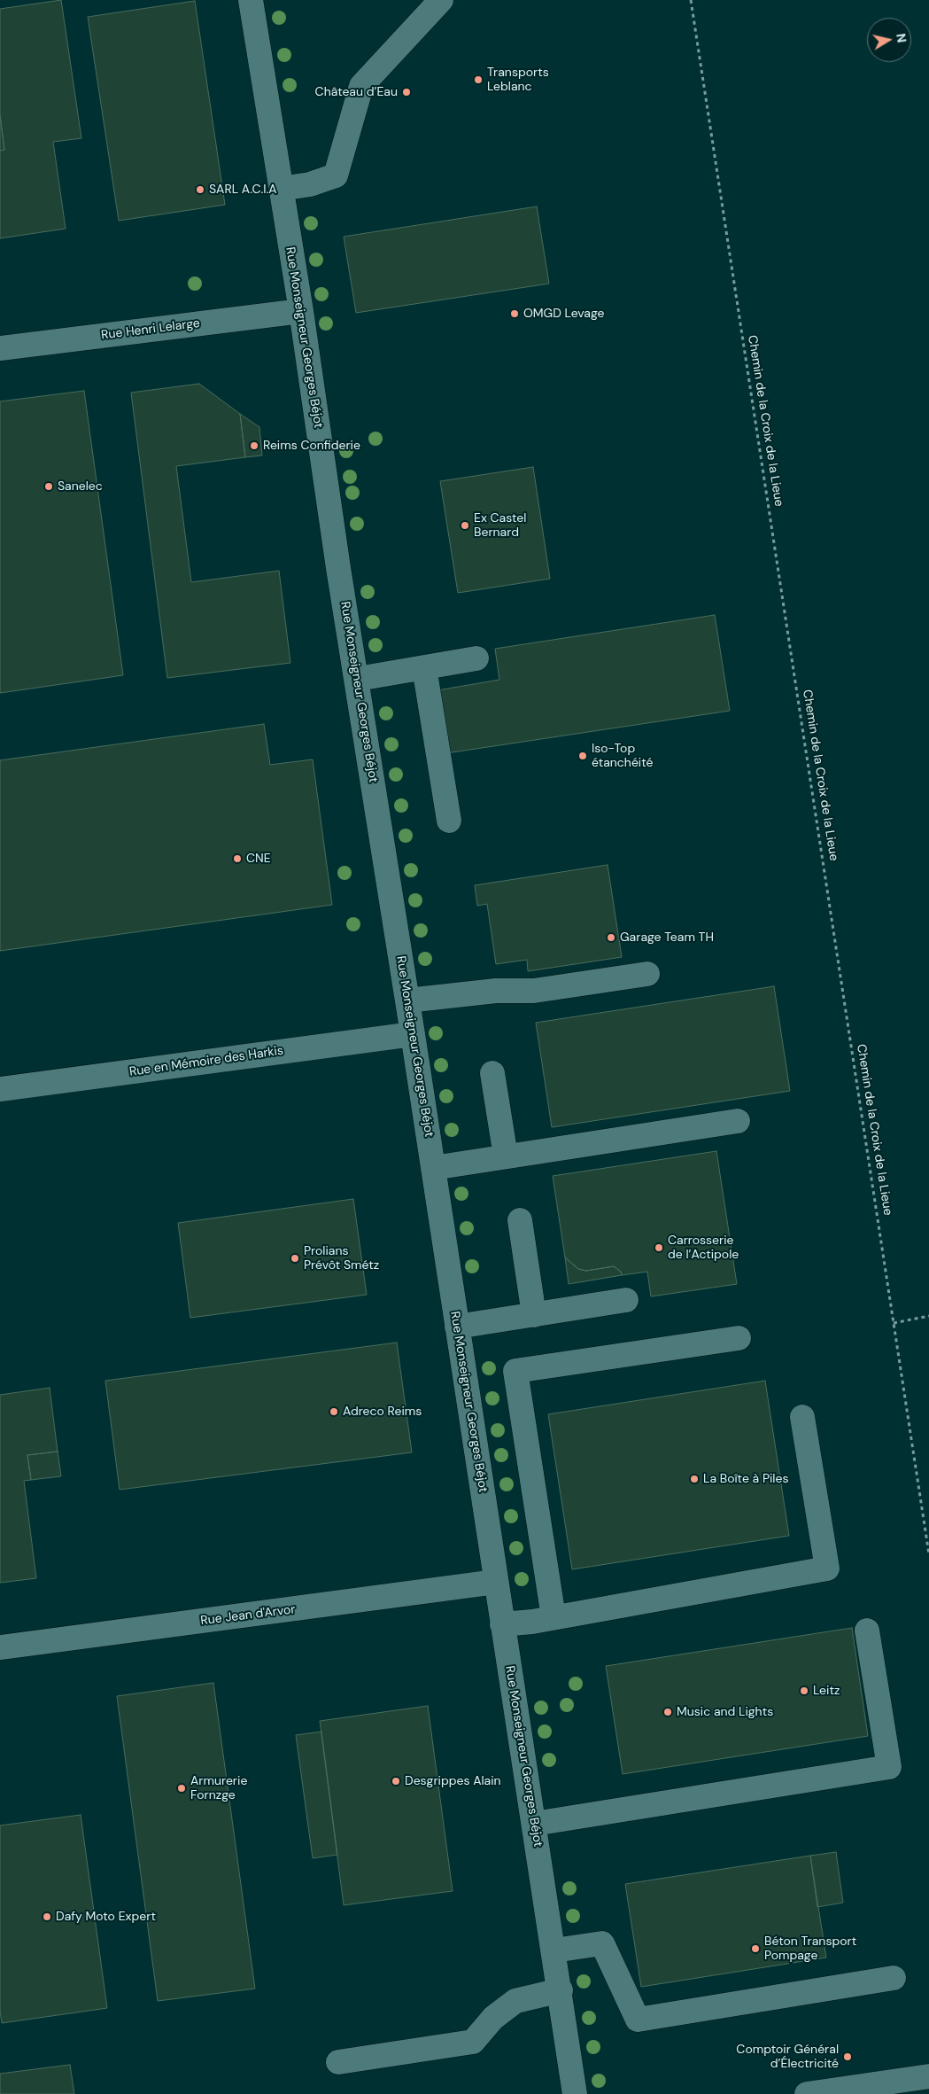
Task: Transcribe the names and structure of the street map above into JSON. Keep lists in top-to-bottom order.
{
  "streets": {
    "street": [
      "Rue Henri Lelarge",
      "Rue Monseigneur Georges Béjot",
      "Rue en Mémoire des Harkis",
      "Rue Jean d'Arvor"
    ],
    "path": ["Chemin de la Croix de la Lieue"]
  },
  "crossings": [
    ["Rue Henri Lelarge", "Rue Monseigneur Georges Béjot"],
    ["Rue Monseigneur Georges Béjot", "Rue en Mémoire des Harkis"],
    ["Rue Monseigneur Georges Béjot", "Rue Jean d'Arvor"]
  ],
  "places": [
    "Transports Leblanc",
    "Château d’Eau",
    "SARL A.C.I.A",
    "OMGD Levage",
    "Reims Confiderie",
    "Sanelec",
    "Ex Castel Bernard",
    "Iso-Top étanchéité",
    "CNE",
    "Garage Team TH",
    "Carrosserie de l’Actipole",
    "Prolians Prévôt Smétz",
    "Adreco Reims",
    "La Boîte à Piles",
    "Leitz",
    "Music and Lights",
    "Desgrippes Alain",
    "Armurerie Fornzge",
    "Dafy Moto Expert",
    "Béton Transport Pompage",
    "Comptoir Général d’Électricité"
  ],
  "north": "right"
}
